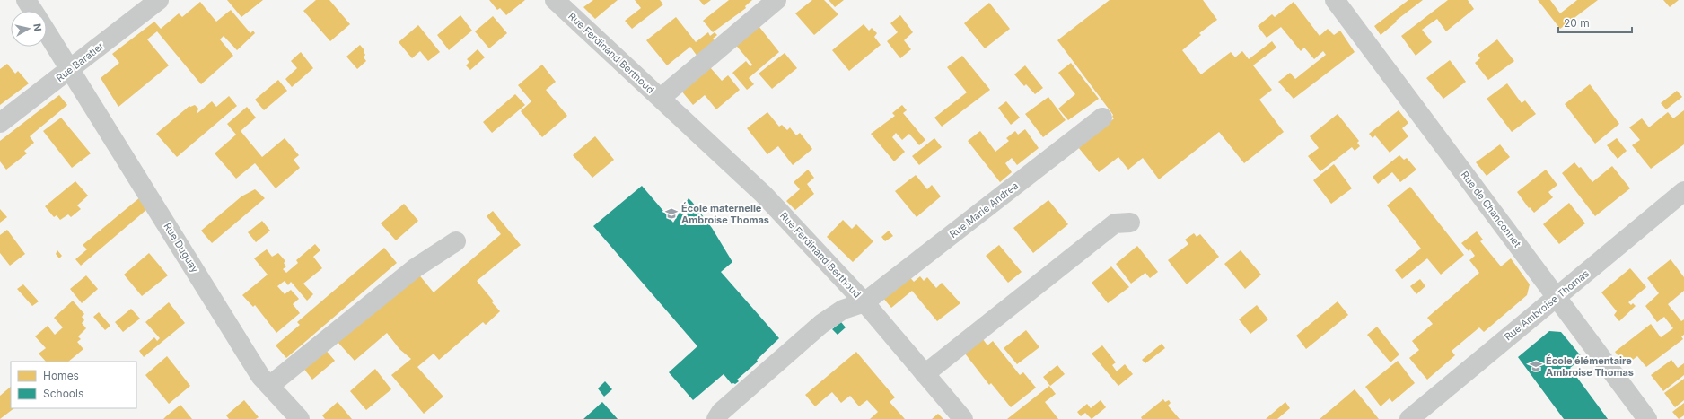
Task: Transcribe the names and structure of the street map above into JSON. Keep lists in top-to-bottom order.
{
  "streets": {
    "street": [
      "Rue Ferdinand Berthoud",
      "Rue Baratier",
      "Rue de Chanconnet",
      "Rue Marie Andrea",
      "Rue Duguay",
      "Rue Ambroise Thomas"
    ]
  },
  "crossings": [
    ["Rue Ferdinand Berthoud", "Rue Marie Andrea"],
    ["Rue Baratier", "Rue Duguay"],
    ["Rue de Chanconnet", "Rue Ambroise Thomas"]
  ],
  "places": {
    "school or university": ["École maternelle Ambroise Thomas", "École élémentaire Ambroise Thomas"]
  },
  "legend": ["Homes", "Schools"],
  "scale_bar": "20 m",
  "north": "right"
}
